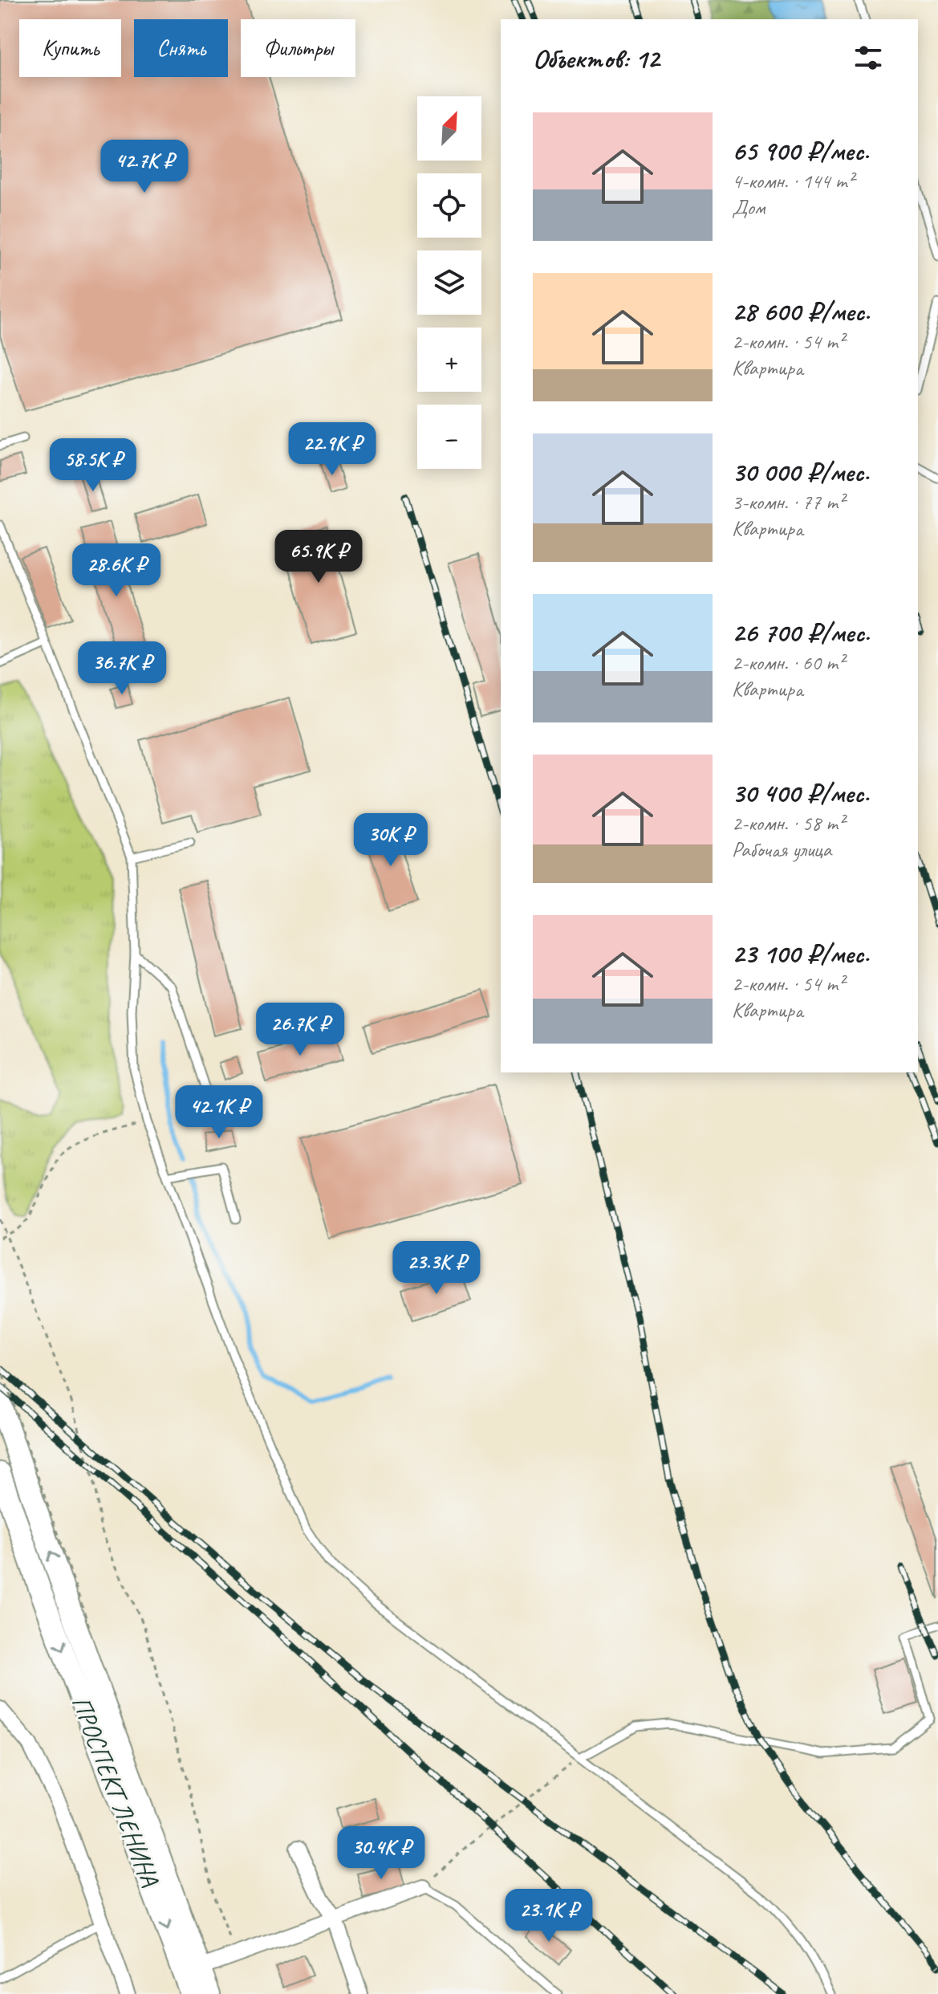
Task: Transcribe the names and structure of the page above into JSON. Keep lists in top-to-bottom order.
{
  "streets": {
    "main road": ["ПРОСПЕКТ ЛЕНИНА"]
  },
  "north": "top right",
  "page": {
    "chip": ["Купить", "Снять", "Фильтры"],
    "heading": "Объектов: 12",
    "map_buttons": ["+", "−"],
    "list": [
      {
        "name": "65 900 ₽/мес.",
        "note": "4-комн. · 144 m² · Дом"
      },
      {
        "name": "28 600 ₽/мес.",
        "note": "2-комн. · 54 m² · Квартира"
      },
      {
        "name": "30 000 ₽/мес.",
        "note": "3-комн. · 77 m² · Квартира"
      },
      {
        "name": "26 700 ₽/мес.",
        "note": "2-комн. · 60 m² · Квартира"
      },
      {
        "name": "30 400 ₽/мес.",
        "note": "2-комн. · 58 m² · Рабочая улица"
      },
      {
        "name": "23 100 ₽/мес.",
        "note": "2-комн. · 54 m² · Квартира"
      }
    ],
    "price": [
      "42.7K ₽",
      "22.9K ₽",
      "58.5K ₽",
      "65.9K ₽",
      "28.6K ₽",
      "36.7K ₽",
      "30K ₽",
      "26.7K ₽",
      "42.1K ₽",
      "23.3K ₽",
      "30.4K ₽",
      "23.1K ₽"
    ]
  }
}
